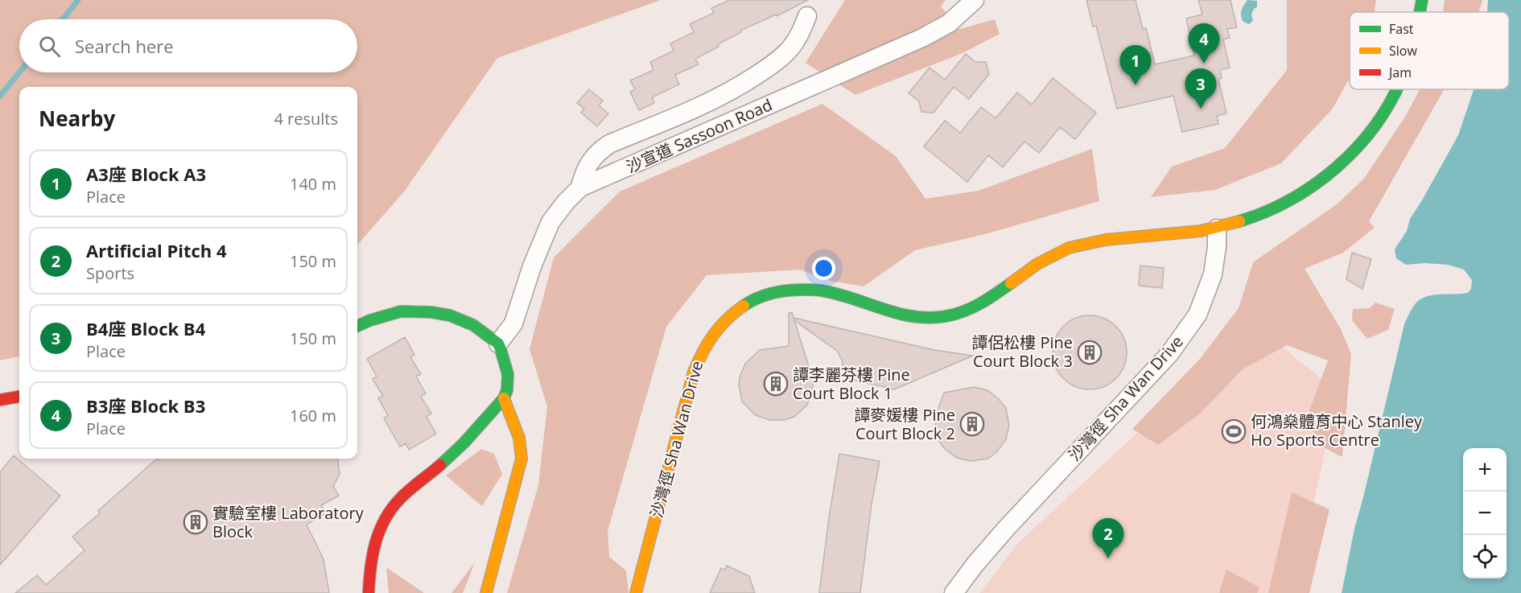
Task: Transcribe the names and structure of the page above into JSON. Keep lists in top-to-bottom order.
{
  "streets": {
    "street": ["沙宣道 Sassoon Road", "沙灣徑 Sha Wan Drive"]
  },
  "places": {
    "building": [
      "譚侶松樓 Pine Court Block 3",
      "譚李麗芬樓 Pine Court Block 1",
      "譚麥媛樓 Pine Court Block 2",
      "實驗室樓 Laboratory Block"
    ],
    "sports": ["何鴻燊體育中心 Stanley Ho Sports Centre"]
  },
  "legend": ["Fast", "Slow", "Jam"],
  "page": {
    "search": "Search here",
    "pins": [
      "4",
      "1",
      "3",
      "2"
    ],
    "heading": ["Nearby", "4 results"],
    "list": [
      {
        "mark": "1",
        "name": "A3座 Block A3",
        "note": "Place",
        "value": "140 m"
      },
      {
        "mark": "2",
        "name": "Artificial Pitch 4",
        "note": "Sports",
        "value": "150 m"
      },
      {
        "mark": "3",
        "name": "B4座 Block B4",
        "note": "Place",
        "value": "150 m"
      },
      {
        "mark": "4",
        "name": "B3座 Block B3",
        "note": "Place",
        "value": "160 m"
      }
    ],
    "map_buttons": ["+", "−"]
  }
}
